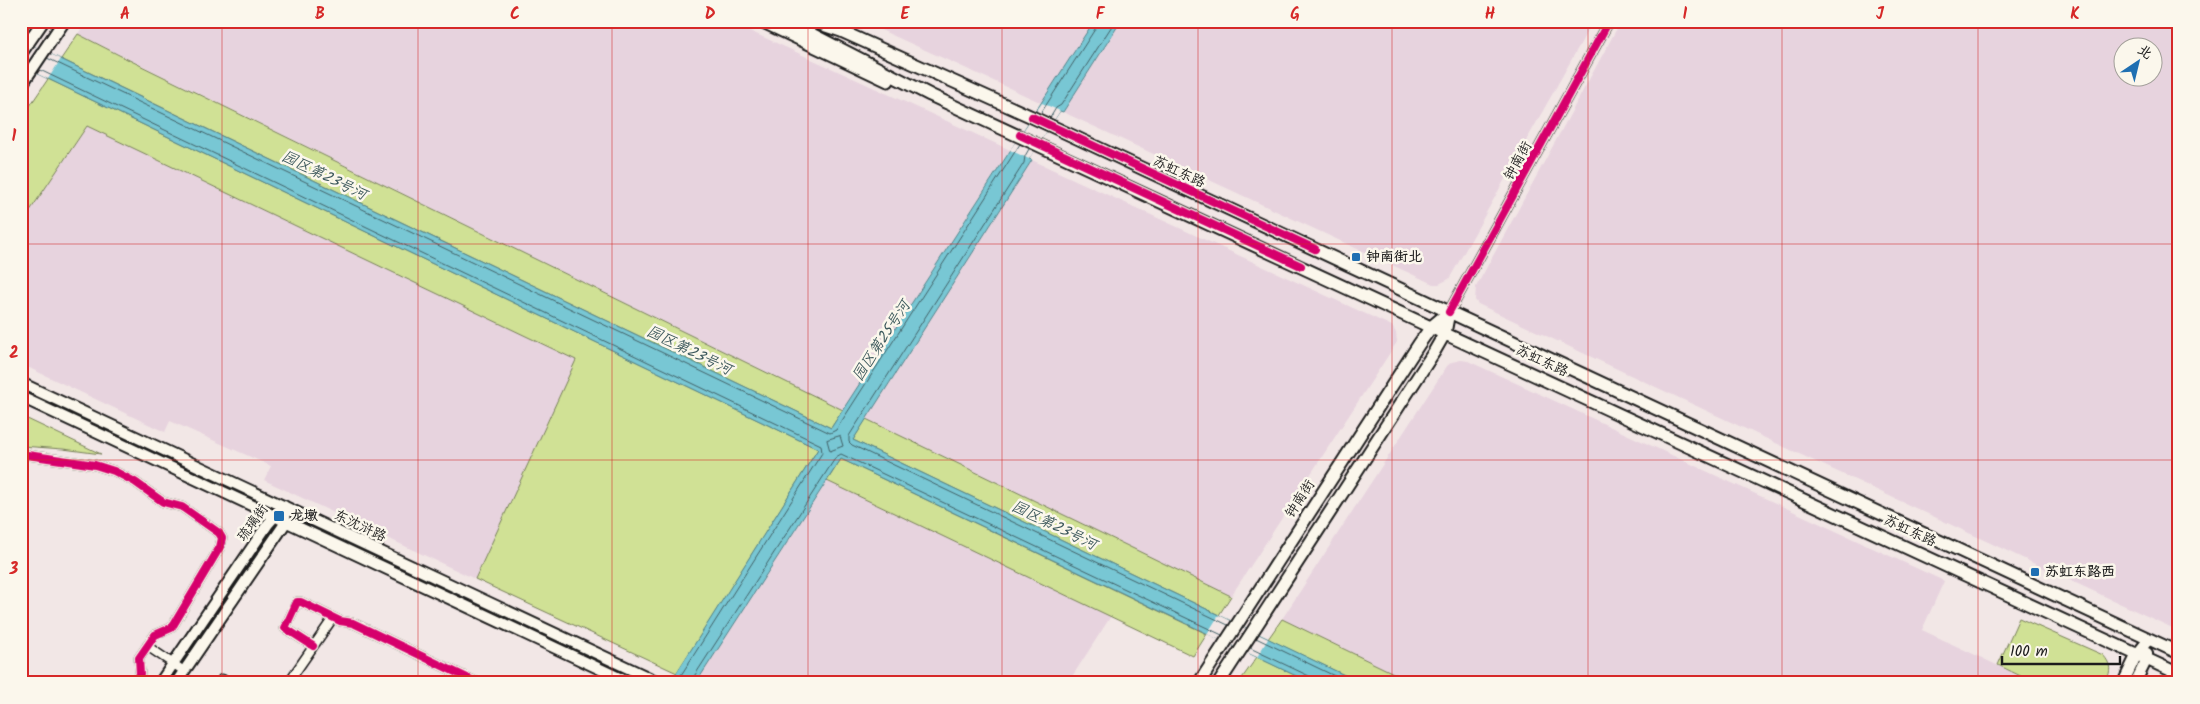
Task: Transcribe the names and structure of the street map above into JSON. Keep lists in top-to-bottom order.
{
  "streets": {
    "main road": [
      "钟南街",
      "苏虹东路",
      "琉璃街",
      "东沈浒路"
    ]
  },
  "crossings": [
    ["钟南街", "苏虹东路"],
    ["琉璃街", "东沈浒路"]
  ],
  "water": ["园区第23号河", "园区第25号河"],
  "places": {
    "transit": ["钟南街北", "龙墩", "苏虹东路西"]
  },
  "scale_bar": "100 m",
  "north": "top right",
  "grid": {
    "columns": [
      "A",
      "B",
      "C",
      "D",
      "E",
      "F",
      "G",
      "H",
      "I",
      "J",
      "K"
    ],
    "rows": ["1", "2", "3"]
  }
}
